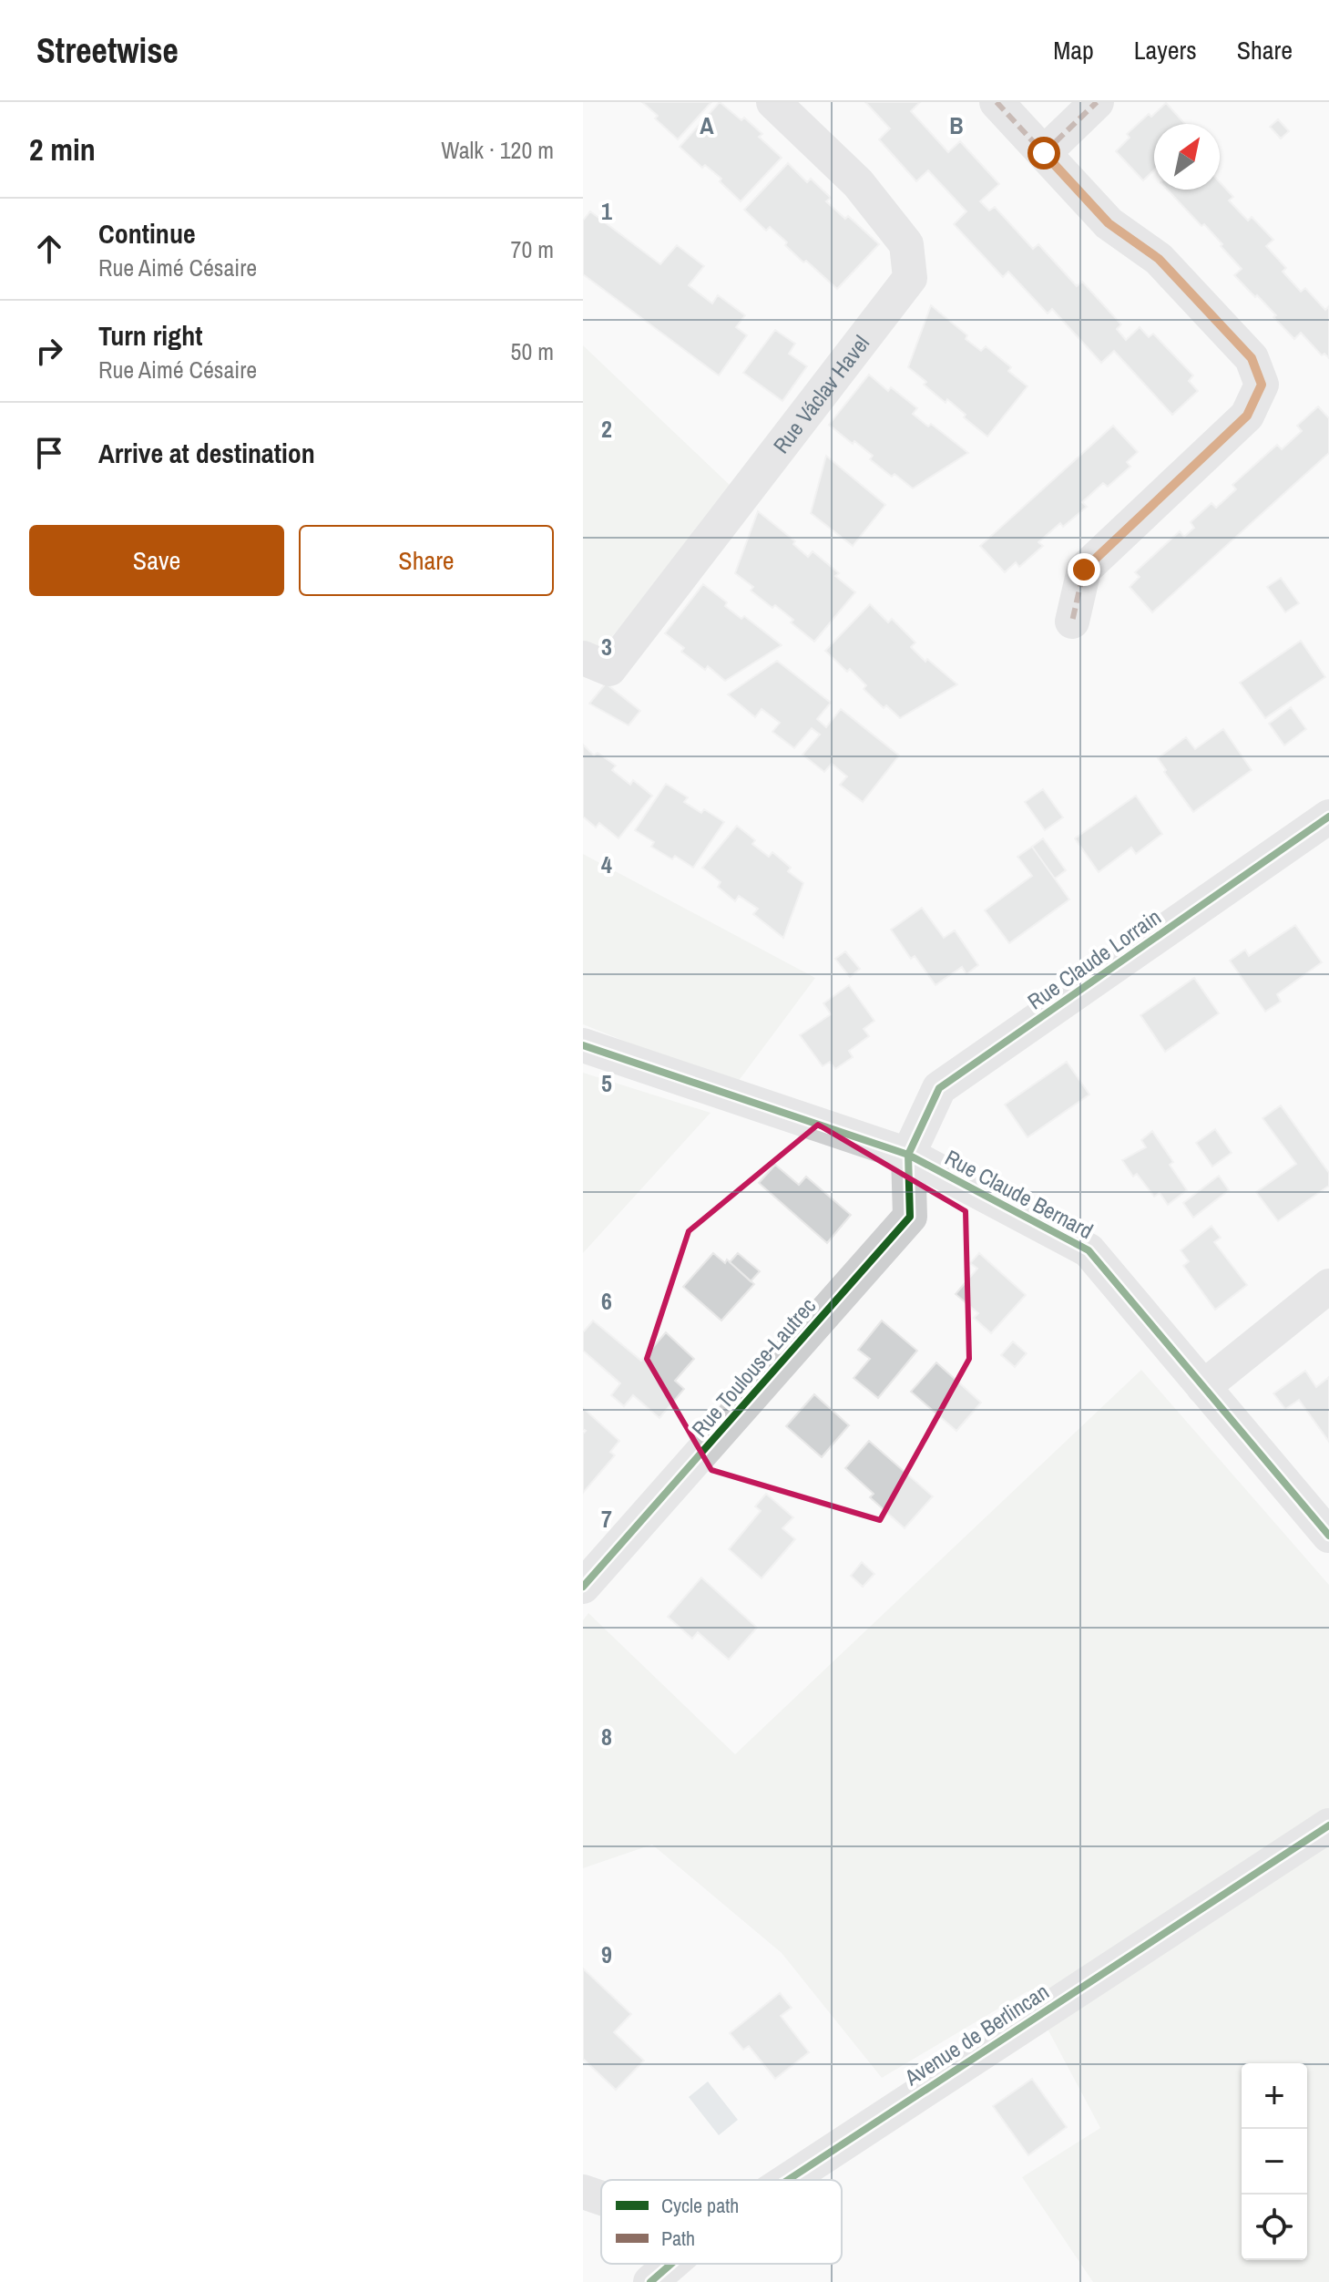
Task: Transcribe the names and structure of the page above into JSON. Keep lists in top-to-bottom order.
{
  "streets": {
    "street": [
      "Rue Václav Havel",
      "Rue Claude Lorrain",
      "Rue Claude Bernard",
      "Rue Toulouse-Lautrec",
      "Avenue de Berlincan"
    ]
  },
  "crossings": [
    ["Rue Claude Lorrain", "Rue Claude Bernard"],
    ["Rue Claude Lorrain", "Rue Toulouse-Lautrec"],
    ["Rue Claude Bernard", "Rue Toulouse-Lautrec"]
  ],
  "legend": ["Cycle path", "Path"],
  "north": "top right",
  "page": {
    "header": "Streetwise",
    "nav": ["Map", "Layers", "Share"],
    "heading": ["2 min", "Walk · 120 m"],
    "list": [
      ["Continue", "Rue Aimé Césaire", "70 m"],
      ["Turn right", "Rue Aimé Césaire", "50 m"],
      "Arrive at destination"
    ],
    "buttons": ["Save", "Share"],
    "map_buttons": ["+", "−"]
  },
  "grid": {
    "columns": ["A", "B"],
    "rows": [
      "1",
      "2",
      "3",
      "4",
      "5",
      "6",
      "7",
      "8",
      "9"
    ]
  }
}
